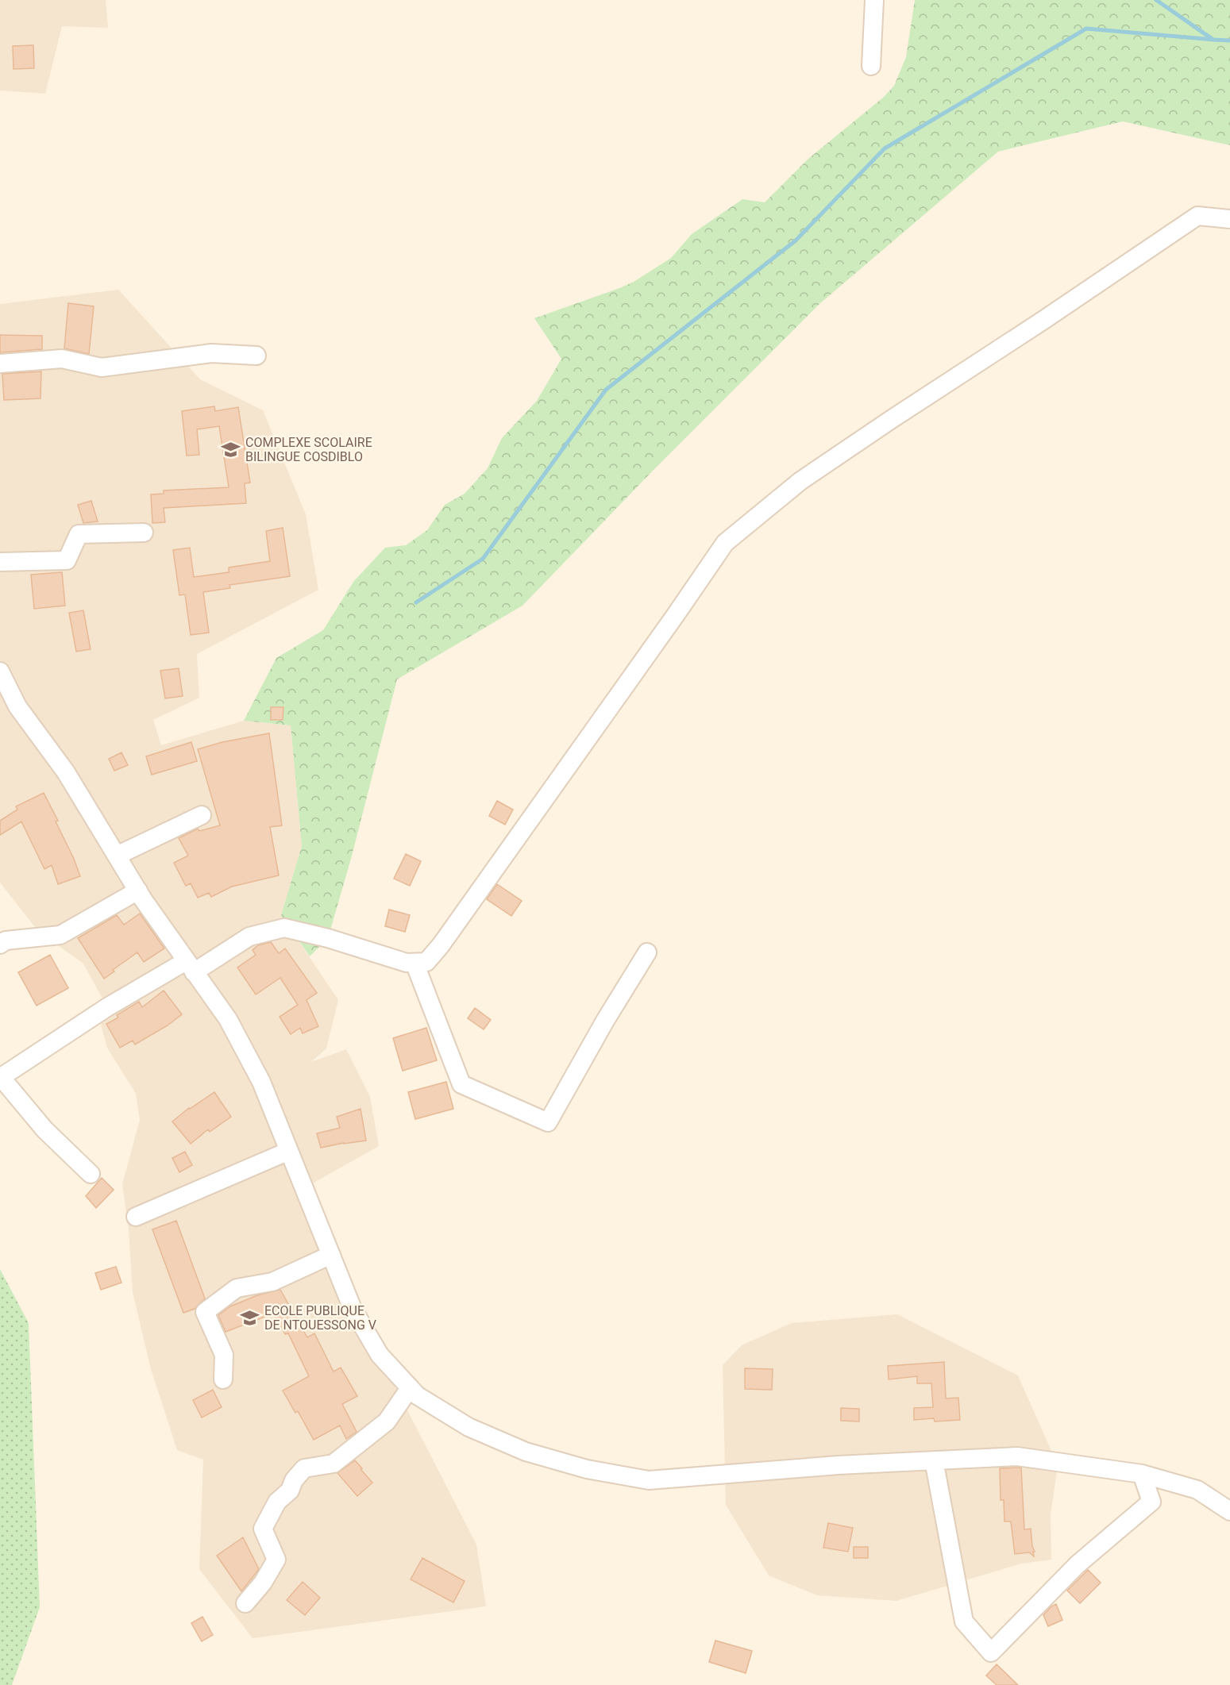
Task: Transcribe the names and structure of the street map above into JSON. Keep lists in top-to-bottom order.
{
  "places": {
    "school or university": ["COMPLEXE SCOLAIRE BILINGUE COSDIBLO", "ECOLE PUBLIQUE DE NTOUESSONG V"]
  }
}
